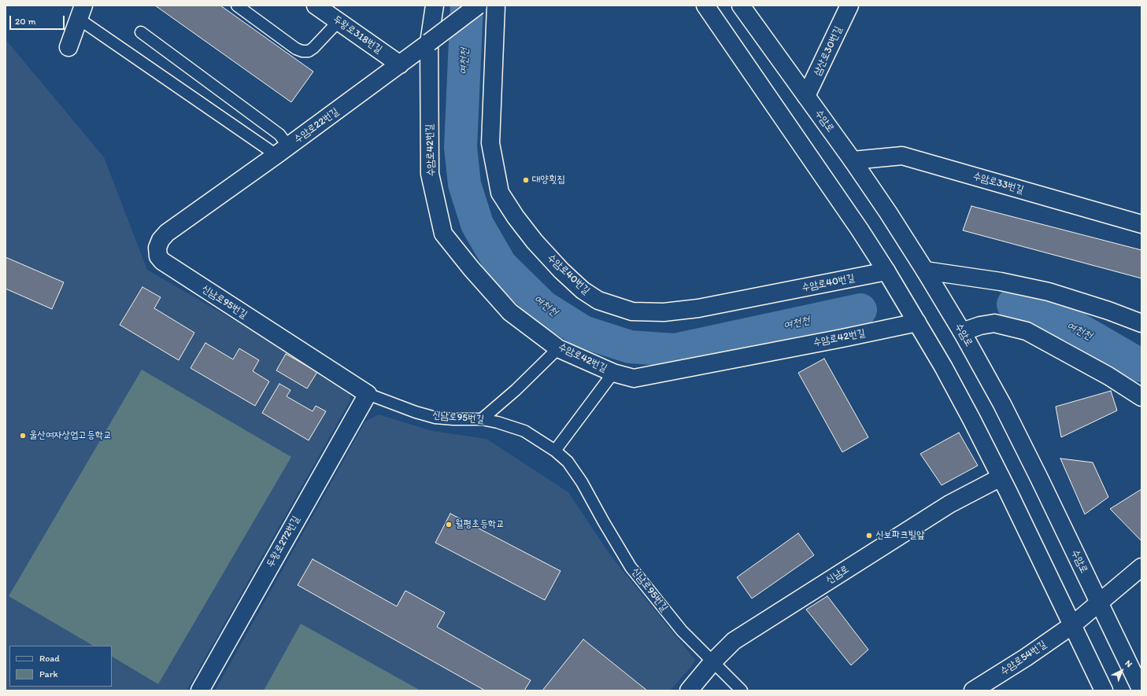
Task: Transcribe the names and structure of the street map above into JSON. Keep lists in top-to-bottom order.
{
  "streets": {
    "street": [
      "두왕로318번길",
      "삼산로30번길",
      "수암로",
      "수암로22번길",
      "수암로42번길",
      "수암로33번길",
      "수암로40번길",
      "신남로95번길",
      "두왕로272번길",
      "신남로",
      "수암로54번길"
    ]
  },
  "crossings": [
    ["두왕로318번길", "수암로22번길"],
    ["삼산로30번길", "수암로"],
    ["수암로", "수암로33번길"],
    ["수암로", "수암로54번길"],
    ["수암로22번길", "수암로42번길"],
    ["수암로22번길", "신남로95번길"],
    ["신남로95번길", "두왕로272번길"],
    ["신남로95번길", "신남로"]
  ],
  "water": ["여천천"],
  "places": [
    "대양횟집",
    "울산여자상업고등학교",
    "월평초등학교",
    "신보파크빌앞"
  ],
  "legend": ["Road", "Park"],
  "scale_bar": "20 m",
  "north": "top right"
}
